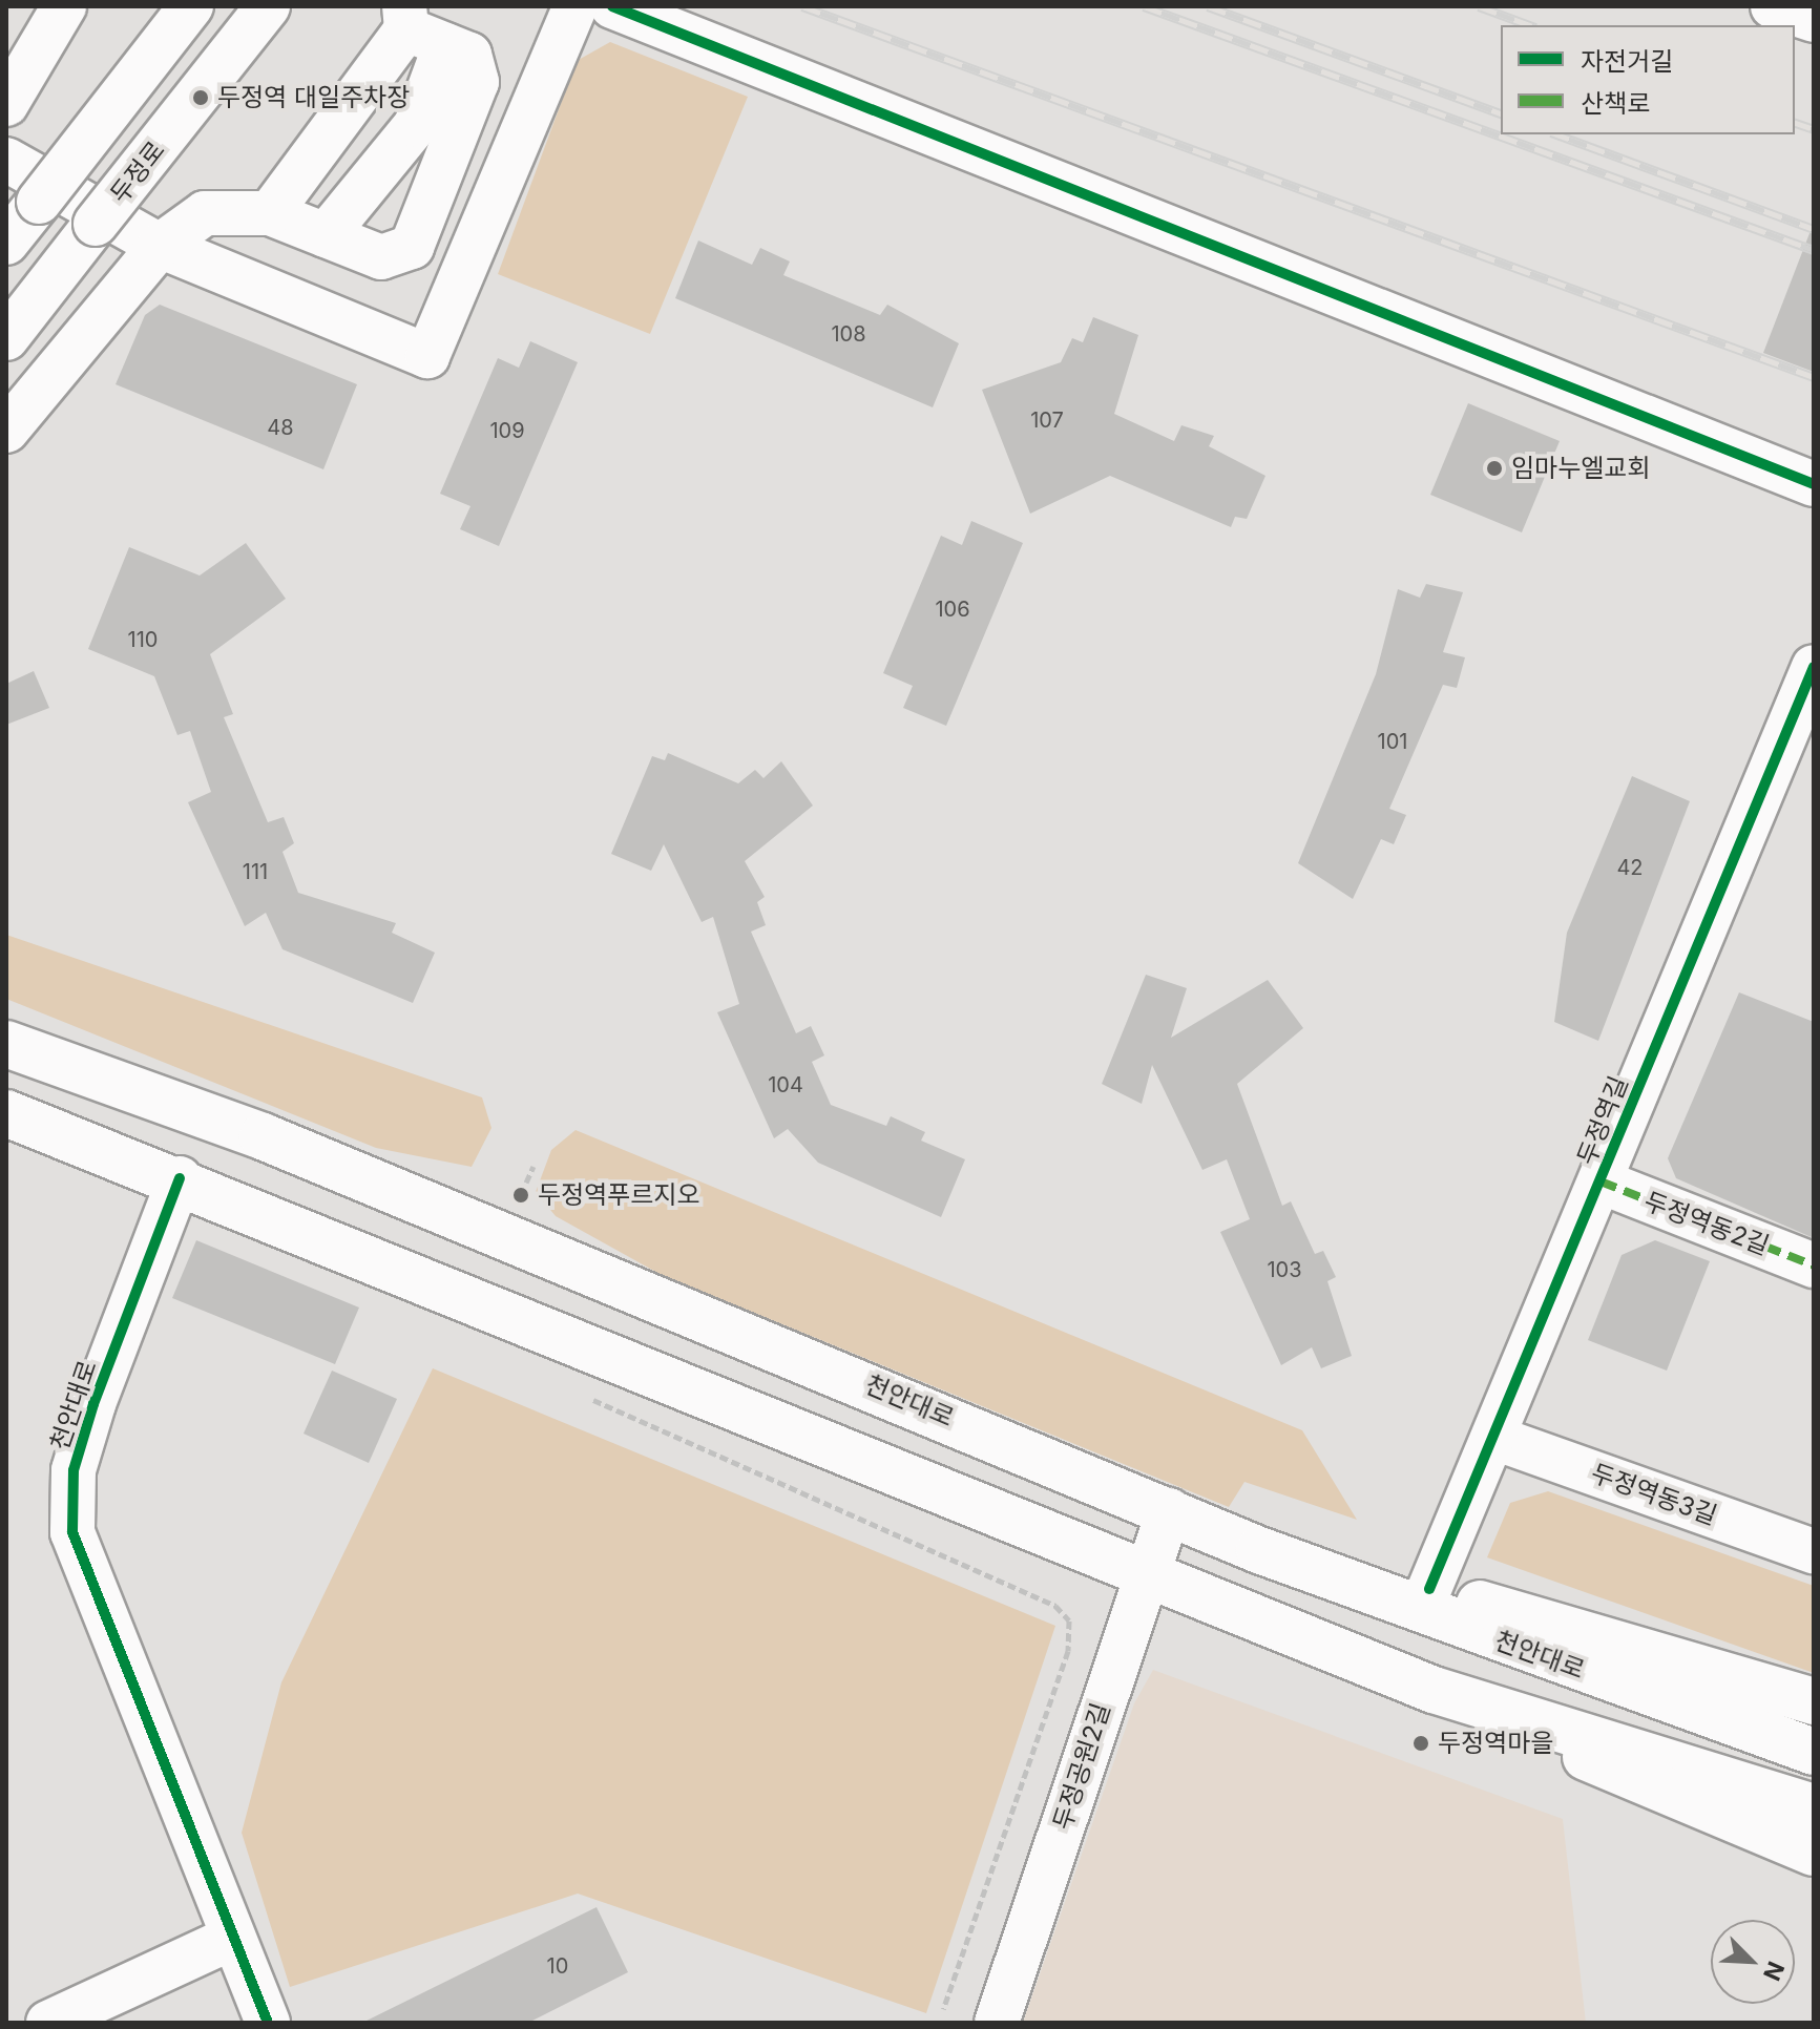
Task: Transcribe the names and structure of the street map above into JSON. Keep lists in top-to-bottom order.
{
  "streets": {
    "main road": ["천안대로"],
    "street": [
      "두정로",
      "두정역길",
      "두정역동2길",
      "두정역동3길",
      "두정공원2길"
    ]
  },
  "crossings": [
    ["두정역길", "두정역동2길"],
    ["두정역길", "두정역동3길"],
    ["천안대로", "두정공원2길"]
  ],
  "places": [
    "두정역 대일주차장",
    "임마누엘교회",
    "두정역푸르지오",
    "두정역마을"
  ],
  "house_numbers": [
    "108",
    "107",
    "48",
    "109",
    "106",
    "110",
    "101",
    "42",
    "111",
    "104",
    "103",
    "10"
  ],
  "legend": ["자전거길", "산책로"],
  "north": "bottom right"
}
